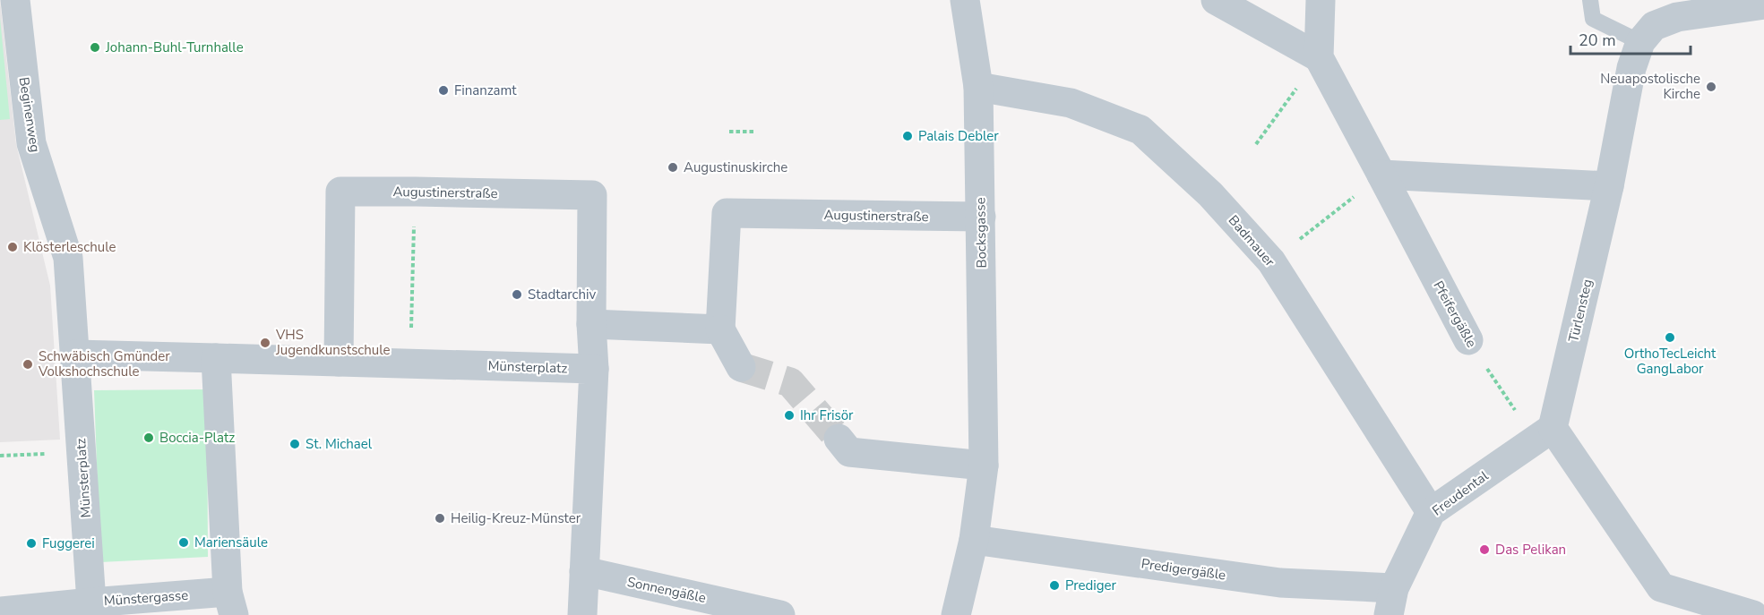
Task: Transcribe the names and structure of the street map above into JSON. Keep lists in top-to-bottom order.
{
  "streets": {
    "street": [
      "Beginenweg",
      "Augustinerstraße",
      "Bocksgasse",
      "Badmauer",
      "Türlensteg",
      "Pfeifergäßle",
      "Münsterplatz",
      "Freudental",
      "Predigergäßle",
      "Sonnengäßle",
      "Münstergasse"
    ]
  },
  "crossings": [
    ["Beginenweg", "Münsterplatz"],
    ["Augustinerstraße", "Bocksgasse"],
    ["Augustinerstraße", "Münsterplatz"],
    ["Bocksgasse", "Badmauer"],
    ["Bocksgasse", "Predigergäßle"],
    ["Badmauer", "Freudental"],
    ["Türlensteg", "Pfeifergäßle"],
    ["Türlensteg", "Freudental"],
    ["Pfeifergäßle", "Freudental"],
    ["Münsterplatz", "Münstergasse"],
    ["Freudental", "Predigergäßle"]
  ],
  "places": [
    "Johann-Buhl-Turnhalle",
    "Neuapostolische Kirche",
    "Finanzamt",
    "Palais Debler",
    "Augustinuskirche",
    "Klösterleschule",
    "Stadtarchiv",
    "OrthoTecLeicht GangLabor",
    "VHS Jugendkunstschule",
    "Schwäbisch Gmünder Volkshochschule",
    "Ihr Frisör",
    "Boccia-Platz",
    "St. Michael",
    "Heilig-Kreuz-Münster",
    "Mariensäule",
    "Fuggerei",
    "Das Pelikan",
    "Prediger"
  ],
  "scale_bar": "20 m"
}
